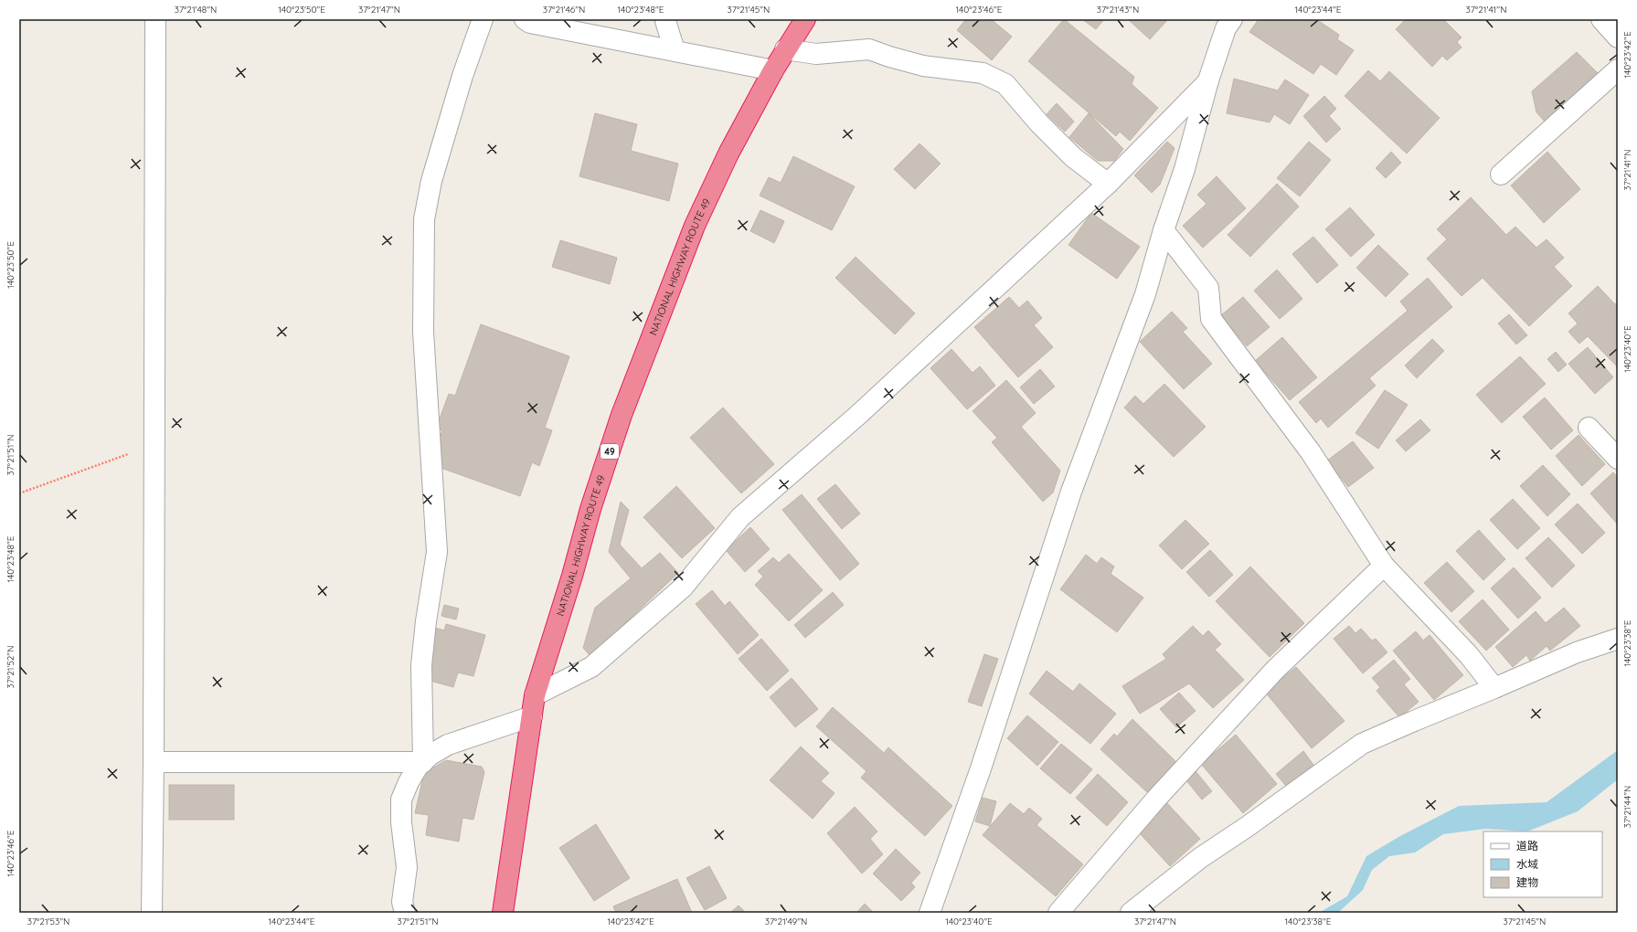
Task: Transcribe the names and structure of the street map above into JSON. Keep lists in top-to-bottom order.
{
  "streets": {
    "highway": ["NATIONAL HIGHWAY ROUTE 49", "49"]
  },
  "legend": ["道路", "水域", "建物"],
  "coordinates": [
    "37°21'48\"N",
    "140°23'50\"E",
    "37°21'47\"N",
    "37°21'46\"N",
    "140°23'48\"E",
    "37°21'45\"N",
    "140°23'46\"E",
    "37°21'43\"N",
    "140°23'44\"E",
    "37°21'41\"N",
    "140°23'42\"E",
    "140°23'40\"E",
    "37°21'51\"N",
    "140°23'38\"E",
    "37°21'52\"N",
    "37°21'44\"N",
    "37°21'53\"N",
    "37°21'49\"N"
  ]
}
